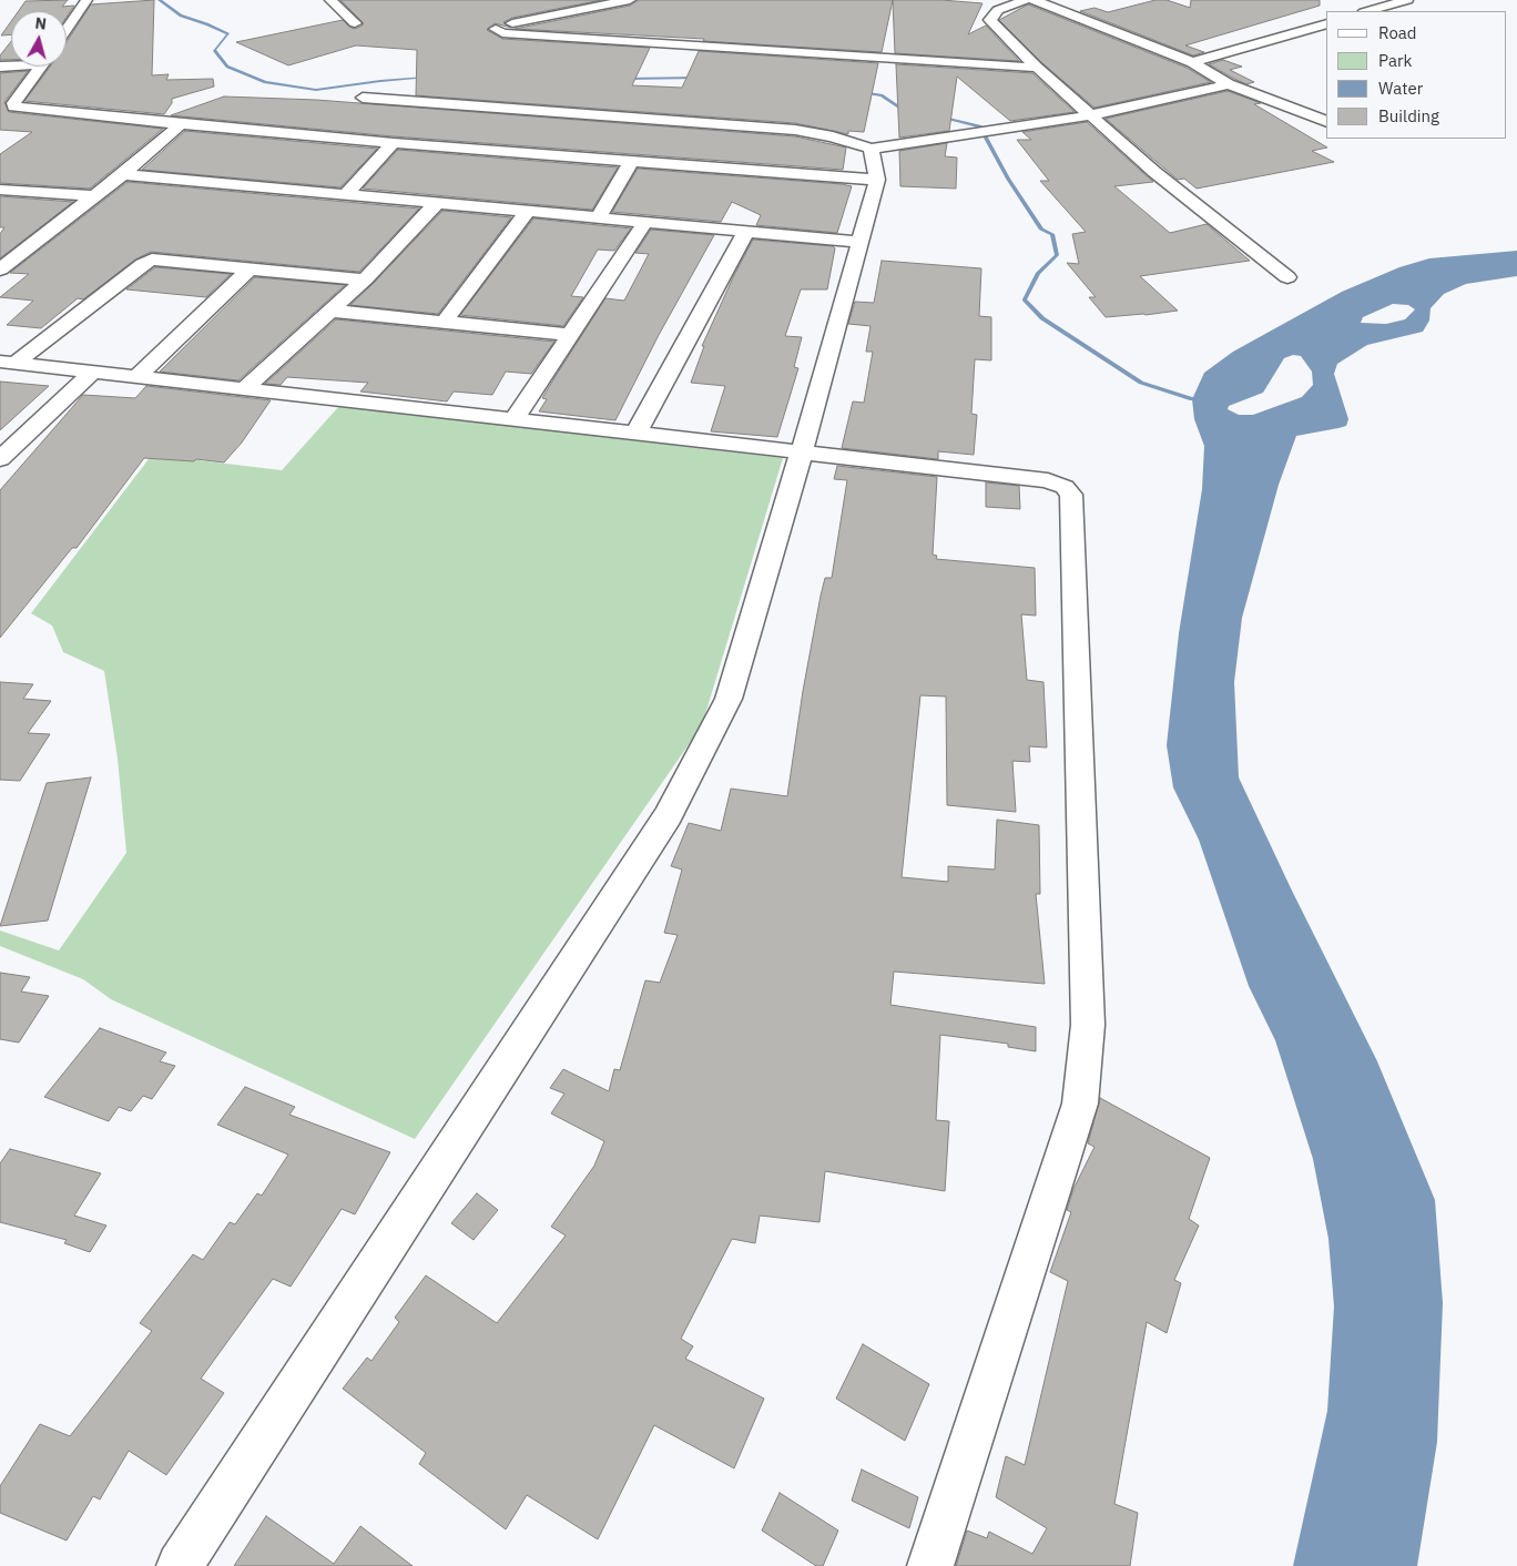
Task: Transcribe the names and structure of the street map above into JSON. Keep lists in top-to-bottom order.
{
  "legend": [
    "Road",
    "Park",
    "Water",
    "Building"
  ],
  "north": "top"
}
